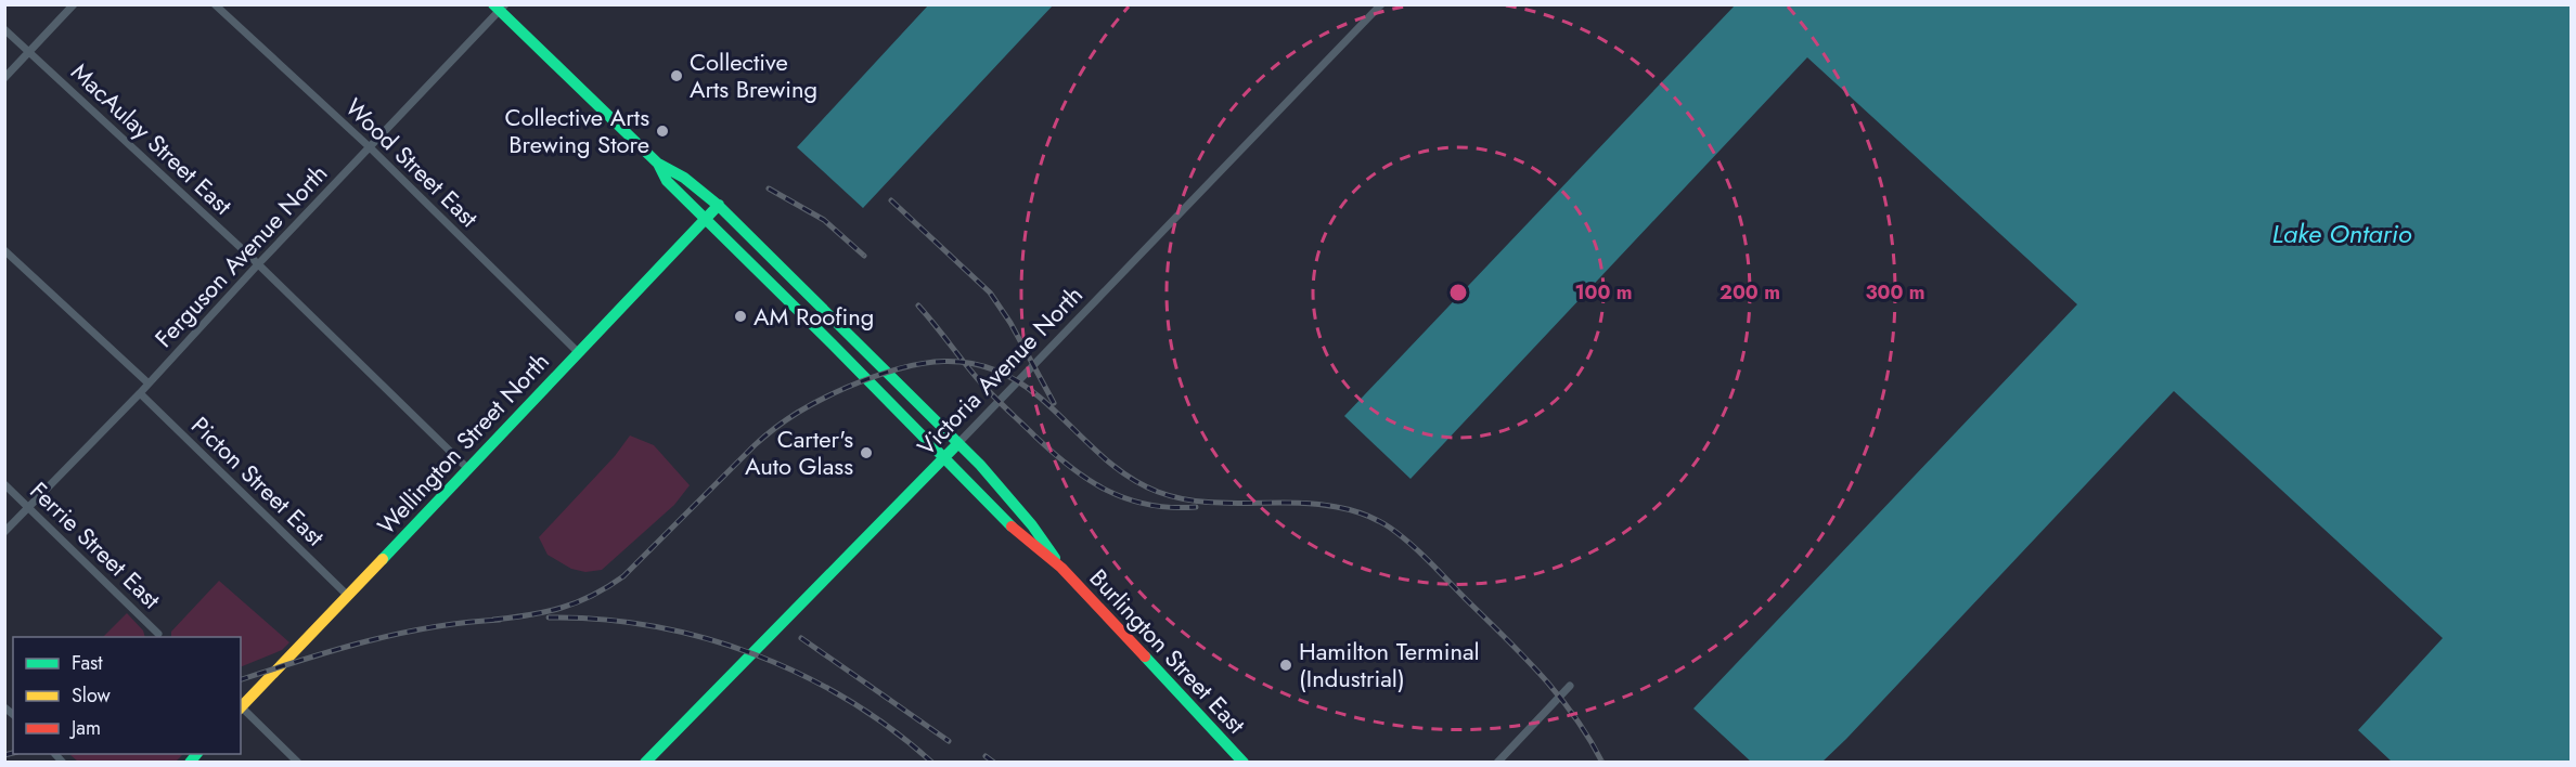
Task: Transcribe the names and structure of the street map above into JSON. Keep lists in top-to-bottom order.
{
  "streets": {
    "main road": ["Victoria Avenue North", "Wellington Street North", "Burlington Street East"],
    "street": [
      "MacAulay Street East",
      "Wood Street East",
      "Ferguson Avenue North",
      "Picton Street East",
      "Ferrie Street East"
    ]
  },
  "crossings": [
    ["MacAulay Street East", "Ferguson Avenue North"],
    ["MacAulay Street East", "Wellington Street North"],
    ["Wood Street East", "Ferguson Avenue North"],
    ["Wood Street East", "Wellington Street North"],
    ["Ferguson Avenue North", "Picton Street East"],
    ["Ferguson Avenue North", "Ferrie Street East"],
    ["Ferguson Avenue North", "Burlington Street East"],
    ["Victoria Avenue North", "Burlington Street East"],
    ["Wellington Street North", "Picton Street East"],
    ["Wellington Street North", "Burlington Street East"]
  ],
  "water": ["Lake Ontario"],
  "places": [
    "Collective Arts Brewing",
    "Collective Arts Brewing Store",
    "AM Roofing",
    "Carter's Auto Glass",
    "Hamilton Terminal (Industrial)"
  ],
  "legend": ["Fast", "Slow", "Jam"],
  "rings": ["100 m", "200 m", "300 m"]
}
